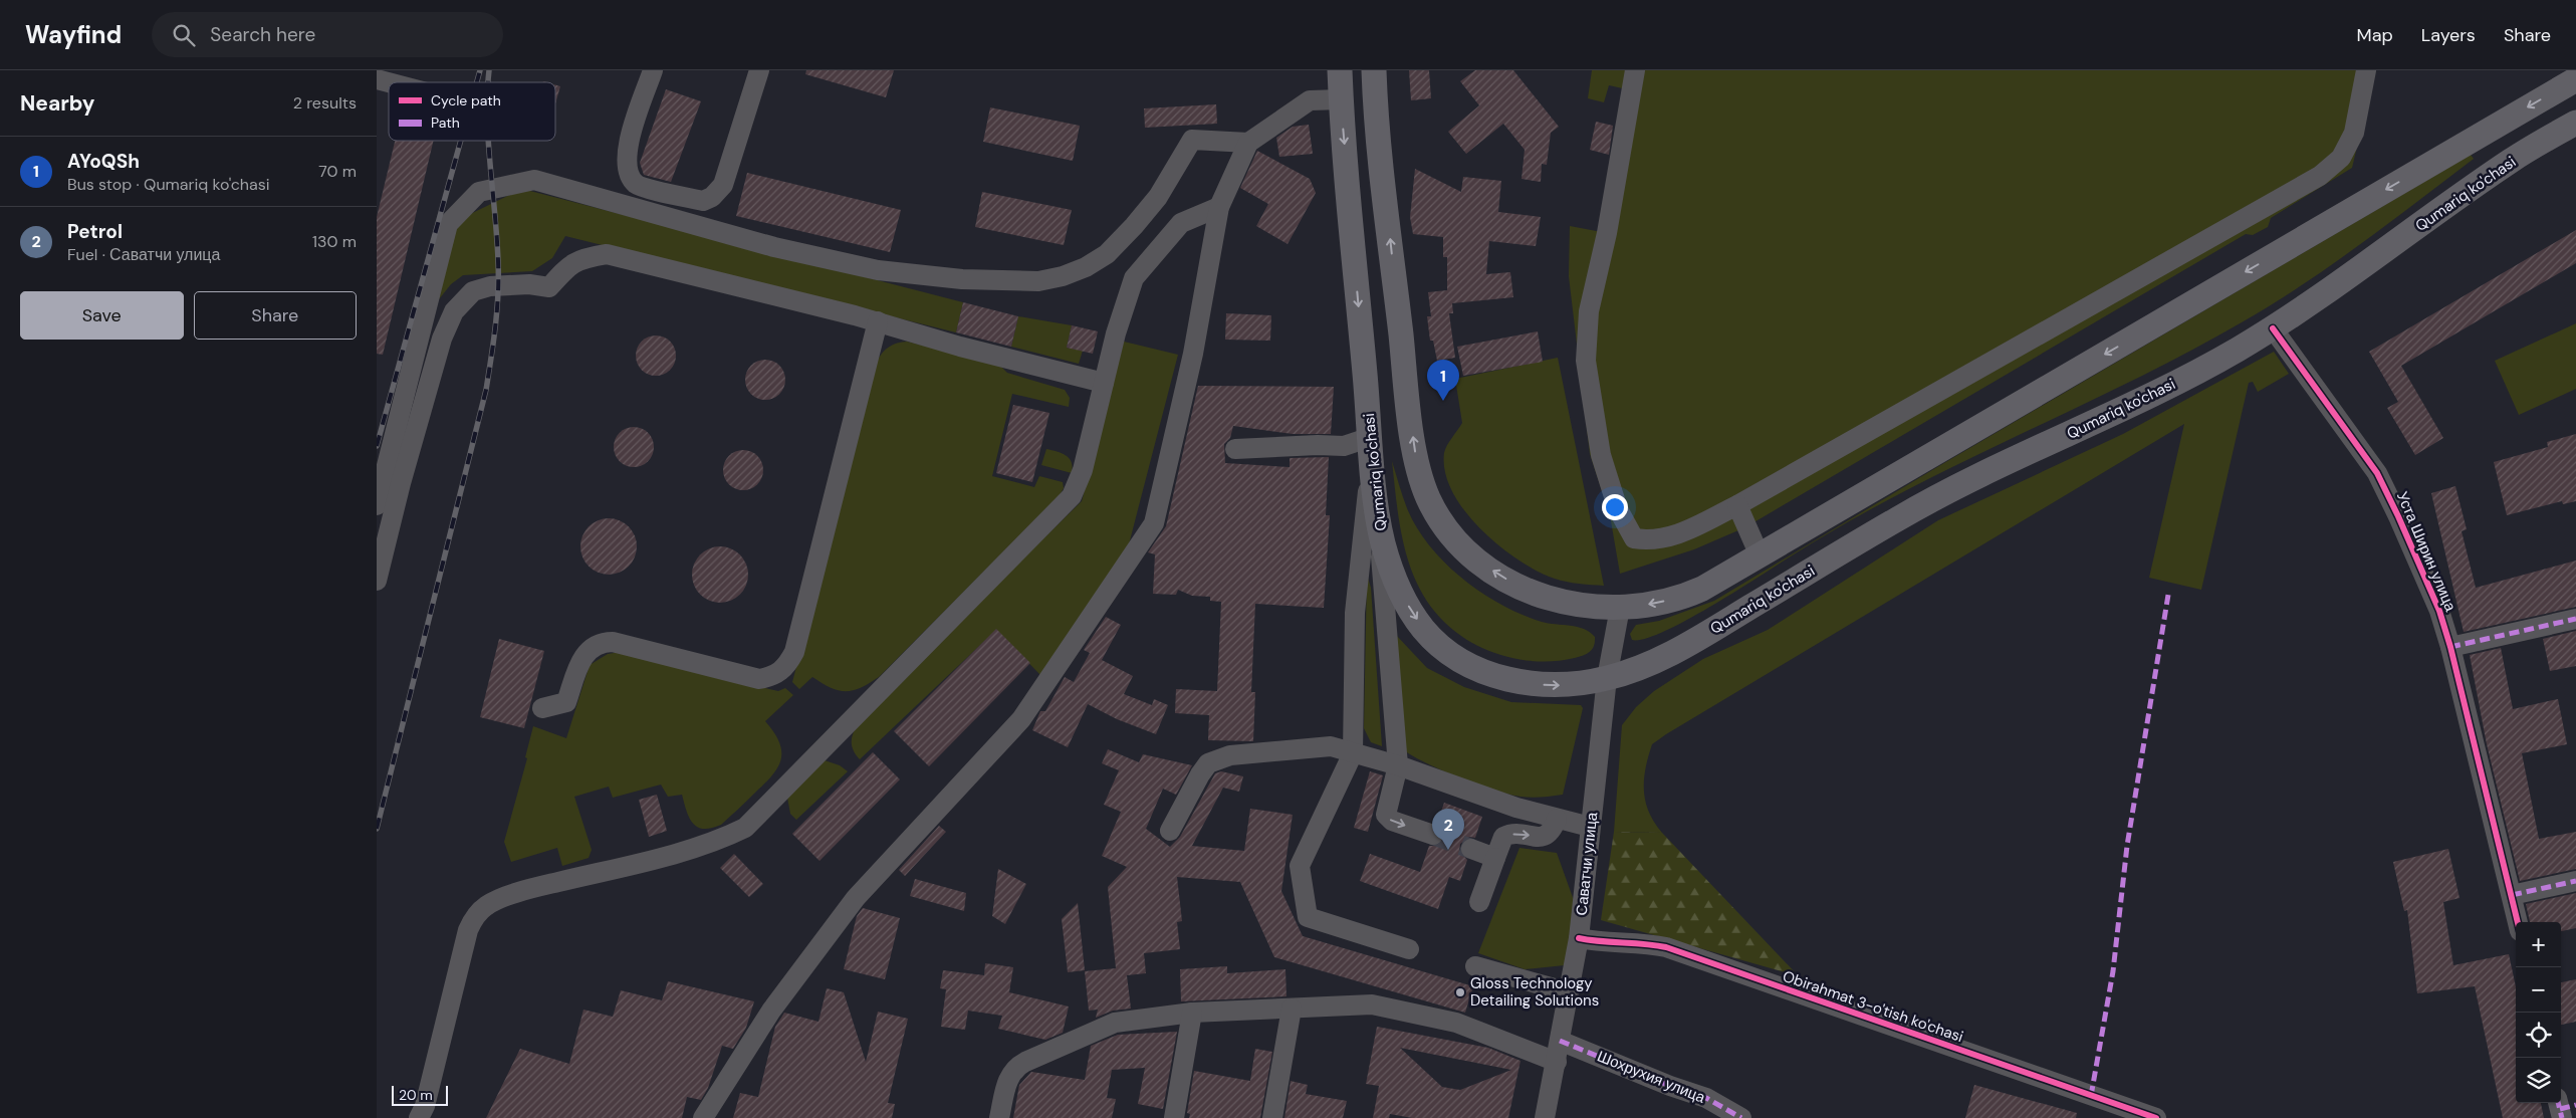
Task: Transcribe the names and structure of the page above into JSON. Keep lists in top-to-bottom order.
{
  "streets": {
    "main road": ["Qumariq ko'chasi"],
    "street": [
      "Уста Ширин улица",
      "Саватчи улица",
      "Obirahmat 3-o'tish ko'chasi",
      "Шохрухия улица"
    ]
  },
  "crossings": [
    ["Qumariq ko'chasi", "Уста Ширин улица"],
    ["Qumariq ko'chasi", "Саватчи улица"],
    ["Саватчи улица", "Obirahmat 3-o'tish ko'chasi"],
    ["Саватчи улица", "Шохрухия улица"]
  ],
  "places": ["Gloss Technology Detailing Solutions"],
  "legend": ["Cycle path", "Path"],
  "scale_bar": "20 m",
  "page": {
    "header": "Wayfind",
    "search": "Search here",
    "nav": ["Map", "Layers", "Share"],
    "heading": ["Nearby", "2 results"],
    "list": [
      {
        "mark": "1",
        "name": "AYoQSh",
        "note": "Bus stop · Qumariq ko'chasi",
        "value": "70 m"
      },
      {
        "mark": "2",
        "name": "Petrol",
        "note": "Fuel · Саватчи улица",
        "value": "130 m"
      }
    ],
    "buttons": ["Save", "Share"],
    "pins": ["1", "2"],
    "map_buttons": ["+", "−"],
    "scale": "20 m"
  }
}
